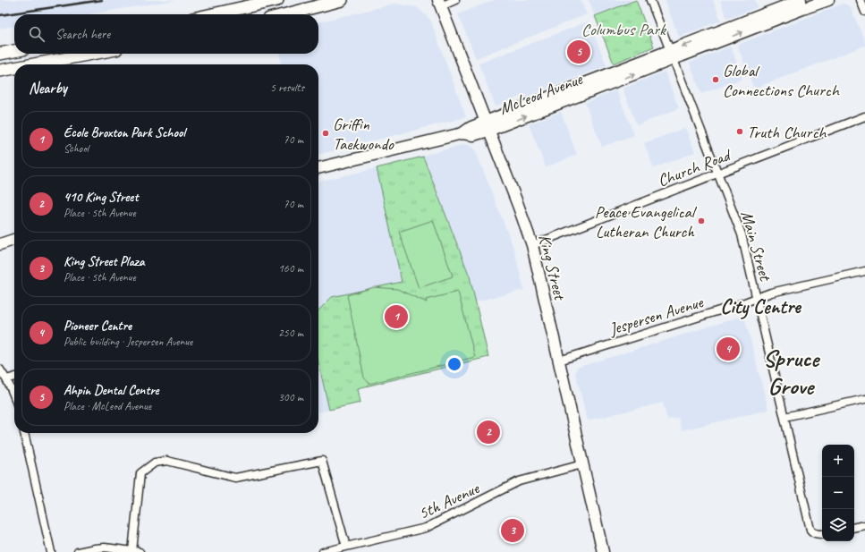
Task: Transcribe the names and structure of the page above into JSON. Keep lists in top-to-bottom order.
{
  "streets": {
    "street": [
      "McLeod Avenue",
      "Church Road",
      "Main Street",
      "King Street",
      "Jespersen Avenue",
      "5th Avenue"
    ]
  },
  "crossings": [
    ["McLeod Avenue", "Main Street"],
    ["McLeod Avenue", "King Street"],
    ["Church Road", "Main Street"],
    ["Church Road", "King Street"],
    ["Main Street", "Jespersen Avenue"],
    ["King Street", "Jespersen Avenue"],
    ["King Street", "5th Avenue"]
  ],
  "districts": ["City Centre", "Spruce Grove"],
  "parks": ["Columbus Park"],
  "places": [
    "Global Connections Church",
    "Truth Church",
    "Griffin Taekwondo",
    "Peace Evangelical Lutheran Church"
  ],
  "page": {
    "search": "Search here",
    "pins": [
      "5",
      "1",
      "4",
      "2",
      "3"
    ],
    "heading": ["Nearby", "5 results"],
    "list": [
      {
        "mark": "1",
        "name": "École Broxton Park School",
        "note": "School",
        "value": "70 m"
      },
      {
        "mark": "2",
        "name": "410 King Street",
        "note": "Place · 5th Avenue",
        "value": "70 m"
      },
      {
        "mark": "3",
        "name": "King Street Plaza",
        "note": "Place · 5th Avenue",
        "value": "160 m"
      },
      {
        "mark": "4",
        "name": "Pioneer Centre",
        "note": "Public building · Jespersen Avenue",
        "value": "250 m"
      },
      {
        "mark": "5",
        "name": "Ahpin Dental Centre",
        "note": "Place · McLeod Avenue",
        "value": "300 m"
      }
    ],
    "map_buttons": ["+", "−"]
  }
}
